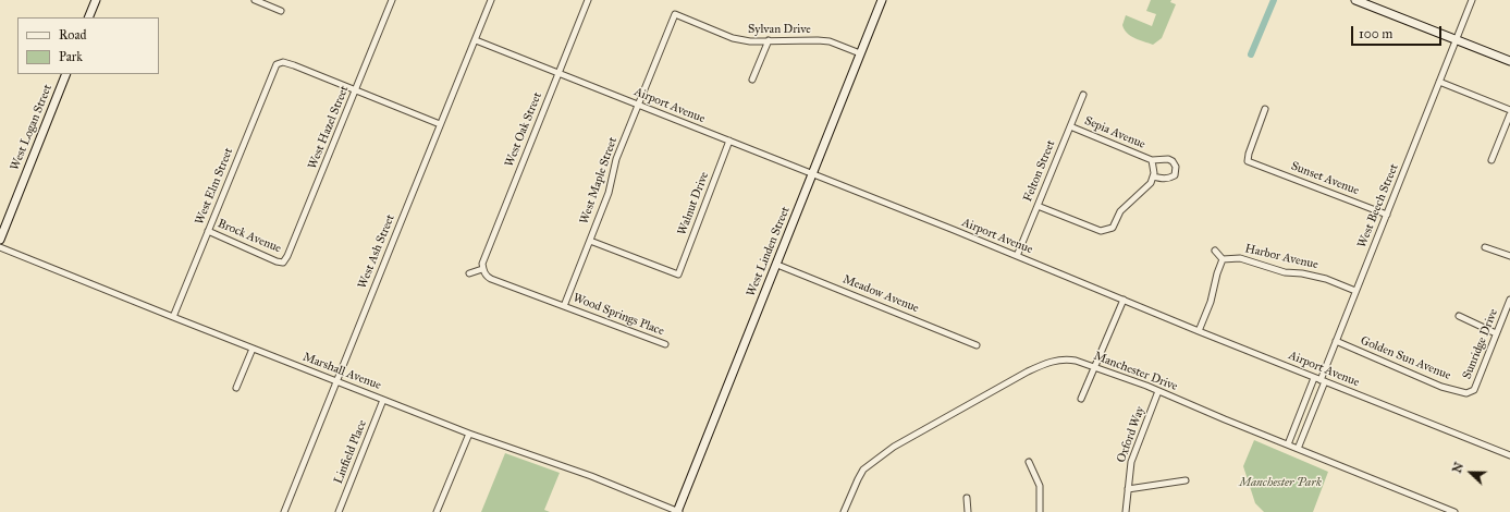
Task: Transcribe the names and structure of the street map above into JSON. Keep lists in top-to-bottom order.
{
  "streets": {
    "street": [
      "Sylvan Drive",
      "Airport Avenue",
      "West Logan Street",
      "West Hazel Street",
      "West Oak Street",
      "Sepia Avenue",
      "Felton Street",
      "Sunset Avenue",
      "West Maple Street",
      "West Elm Street",
      "Walnut Drive",
      "West Beech Street",
      "Brock Avenue",
      "West Ash Street",
      "West Linden Street",
      "Harbor Avenue",
      "Meadow Avenue",
      "Wood Springs Place",
      "Sunridge Drive",
      "Golden Sun Avenue",
      "Marshall Avenue",
      "Manchester Drive",
      "Oxford Way",
      "Linfield Place"
    ]
  },
  "crossings": [
    ["Sylvan Drive", "West Maple Street"],
    ["Sylvan Drive", "West Linden Street"],
    ["Airport Avenue", "West Oak Street"],
    ["Airport Avenue", "Felton Street"],
    ["Airport Avenue", "West Maple Street"],
    ["Airport Avenue", "Walnut Drive"],
    ["Airport Avenue", "West Beech Street"],
    ["Airport Avenue", "West Ash Street"],
    ["Airport Avenue", "West Linden Street"],
    ["West Hazel Street", "West Elm Street"],
    ["West Hazel Street", "Brock Avenue"],
    ["West Oak Street", "Wood Springs Place"],
    ["Sepia Avenue", "Felton Street"],
    ["Sunset Avenue", "West Beech Street"],
    ["West Maple Street", "Walnut Drive"],
    ["West Maple Street", "Wood Springs Place"],
    ["West Elm Street", "Brock Avenue"],
    ["West Elm Street", "Marshall Avenue"],
    ["West Beech Street", "Harbor Avenue"],
    ["West Beech Street", "Golden Sun Avenue"],
    ["West Beech Street", "Manchester Drive"],
    ["West Ash Street", "Marshall Avenue"],
    ["West Linden Street", "Meadow Avenue"],
    ["West Linden Street", "Marshall Avenue"],
    ["Sunridge Drive", "Golden Sun Avenue"],
    ["Marshall Avenue", "Linfield Place"],
    ["Manchester Drive", "Oxford Way"]
  ],
  "parks": ["Manchester Park"],
  "legend": ["Road", "Park"],
  "scale_bar": "100 m",
  "north": "left"
}
